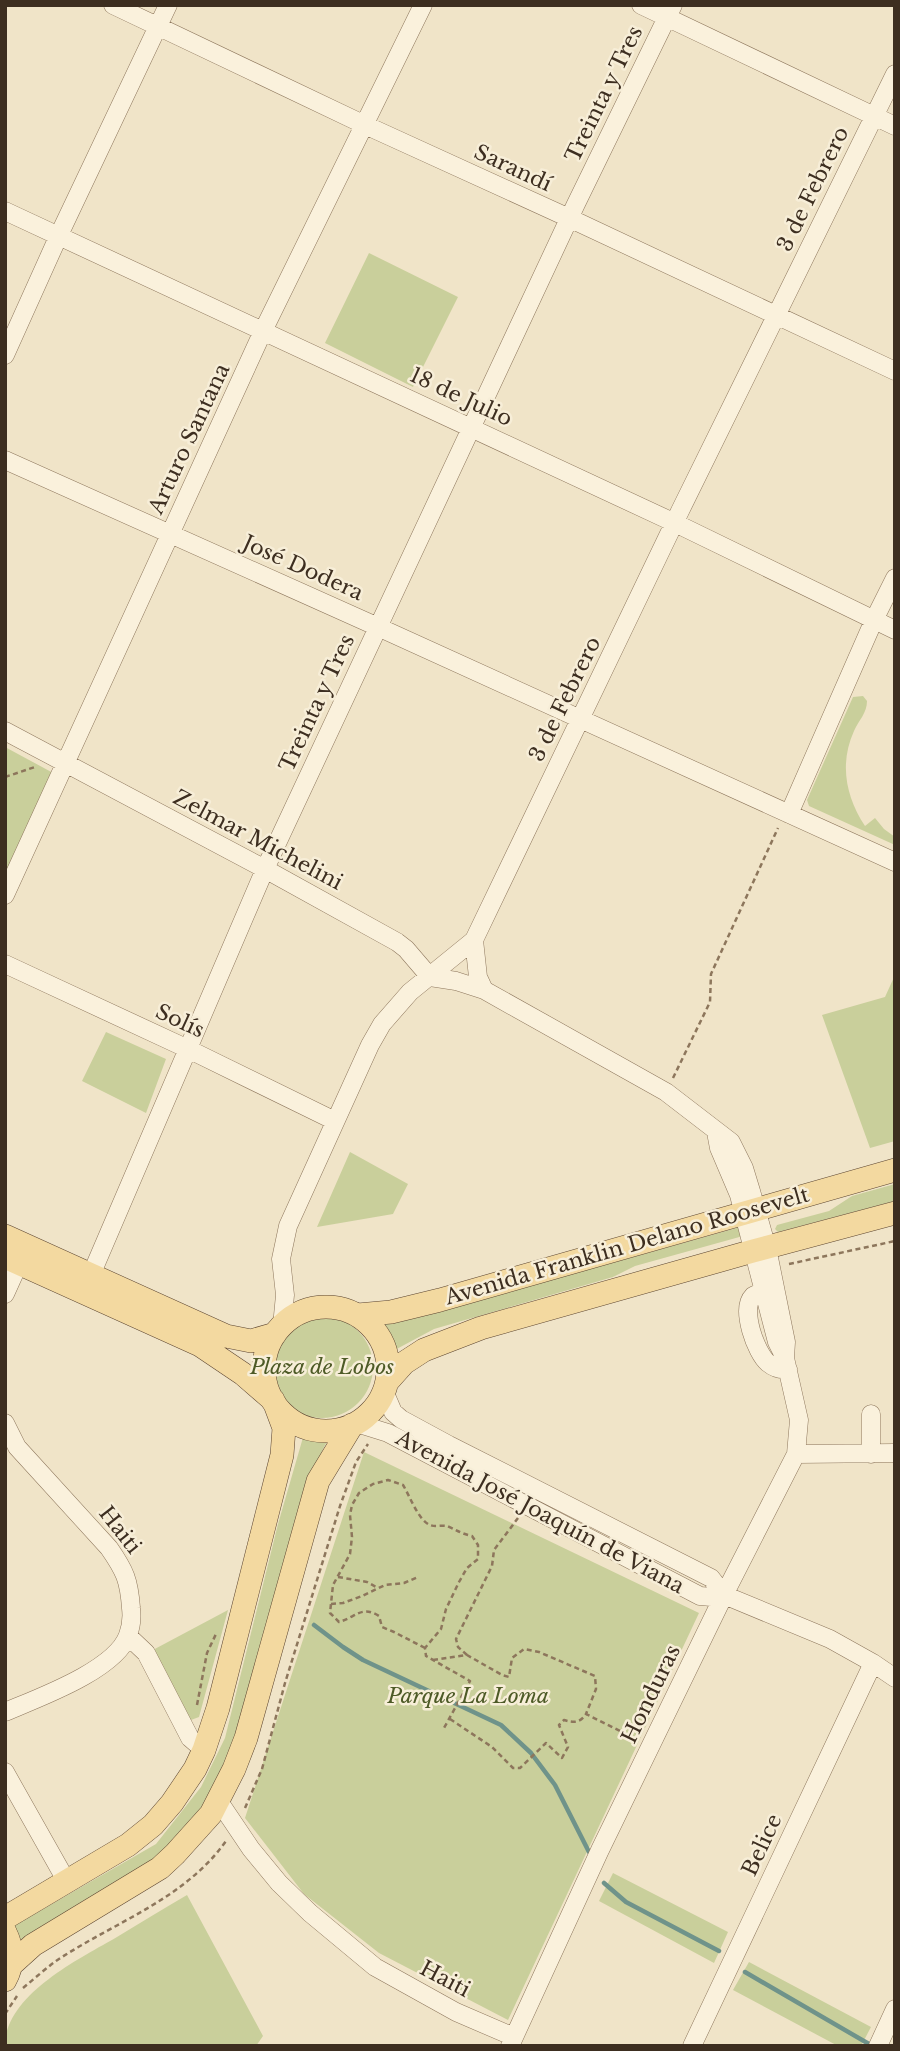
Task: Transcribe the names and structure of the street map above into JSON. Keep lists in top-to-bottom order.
{
  "streets": {
    "main road": ["Avenida Franklin Delano Roosevelt"],
    "street": [
      "Treinta y Tres",
      "Sarandí",
      "3 de Febrero",
      "18 de Julio",
      "Arturo Santana",
      "José Dodera",
      "Zelmar Michelini",
      "Solís",
      "Avenida José Joaquín de Viana",
      "Haiti",
      "Honduras",
      "Belice"
    ]
  },
  "crossings": [
    ["Treinta y Tres", "Sarandí"],
    ["Treinta y Tres", "18 de Julio"],
    ["Treinta y Tres", "José Dodera"],
    ["Treinta y Tres", "Zelmar Michelini"],
    ["Treinta y Tres", "Solís"],
    ["Sarandí", "3 de Febrero"],
    ["Sarandí", "Arturo Santana"],
    ["3 de Febrero", "18 de Julio"],
    ["3 de Febrero", "José Dodera"],
    ["3 de Febrero", "Zelmar Michelini"],
    ["3 de Febrero", "Solís"],
    ["3 de Febrero", "Avenida Franklin Delano Roosevelt"],
    ["3 de Febrero", "Avenida José Joaquín de Viana"],
    ["18 de Julio", "Arturo Santana"],
    ["Arturo Santana", "José Dodera"],
    ["Arturo Santana", "Zelmar Michelini"],
    ["Avenida Franklin Delano Roosevelt", "Avenida José Joaquín de Viana"],
    ["Avenida Franklin Delano Roosevelt", "Honduras"],
    ["Avenida José Joaquín de Viana", "Honduras"],
    ["Avenida José Joaquín de Viana", "Belice"],
    ["Haiti", "Honduras"]
  ],
  "parks": ["Plaza de Lobos", "Parque La Loma"]
}
